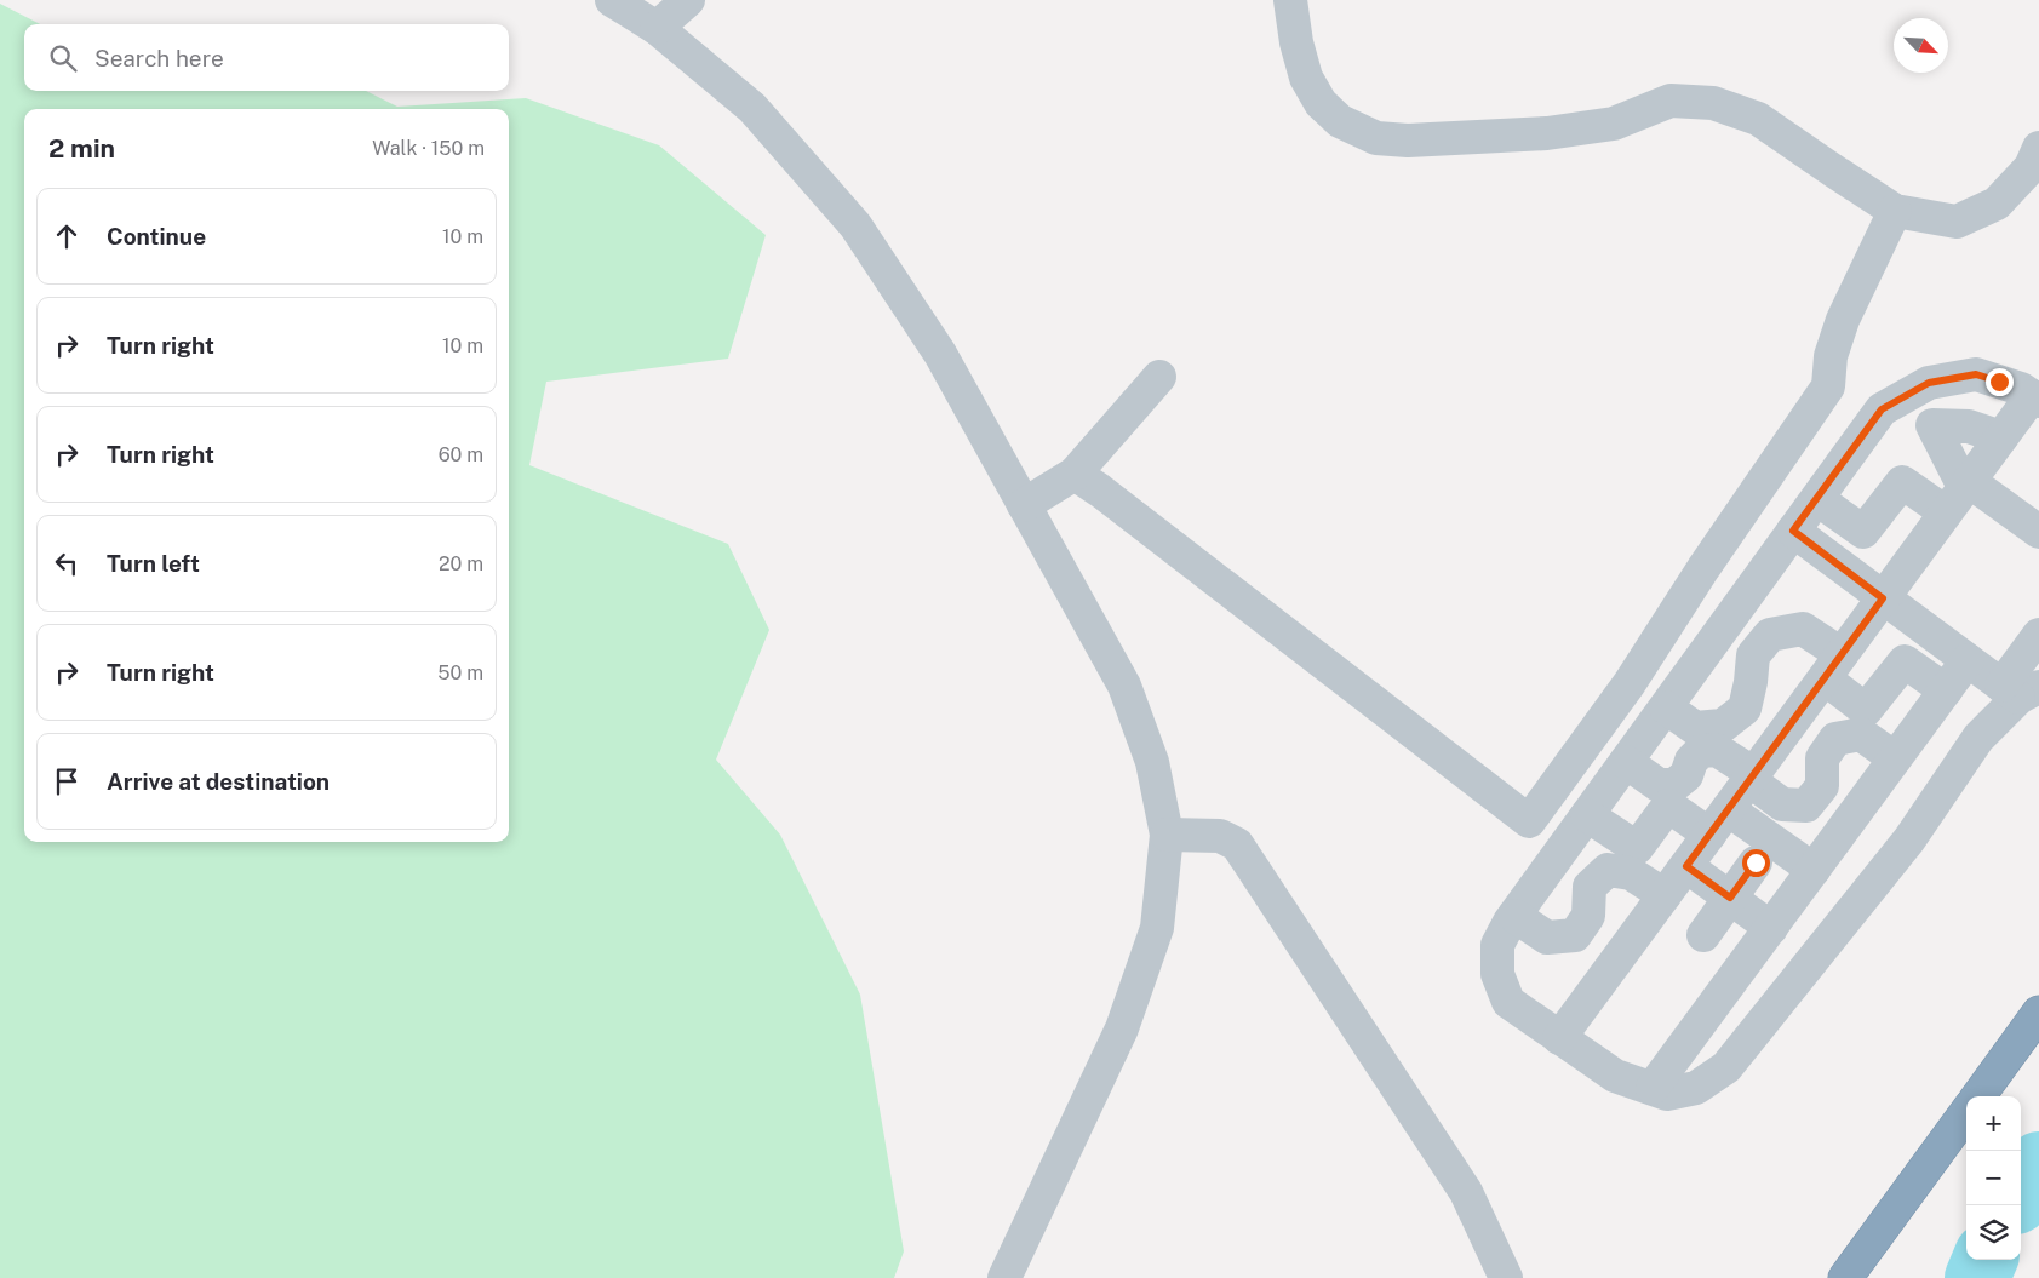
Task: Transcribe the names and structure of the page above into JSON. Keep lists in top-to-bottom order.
{
  "north": "bottom right",
  "page": {
    "search": "Search here",
    "heading": ["2 min", "Walk · 150 m"],
    "list": [
      ["Continue", "10 m"],
      ["Turn right", "10 m"],
      ["Turn right", "60 m"],
      ["Turn left", "20 m"],
      ["Turn right", "50 m"],
      "Arrive at destination"
    ],
    "map_buttons": ["+", "−"]
  }
}
